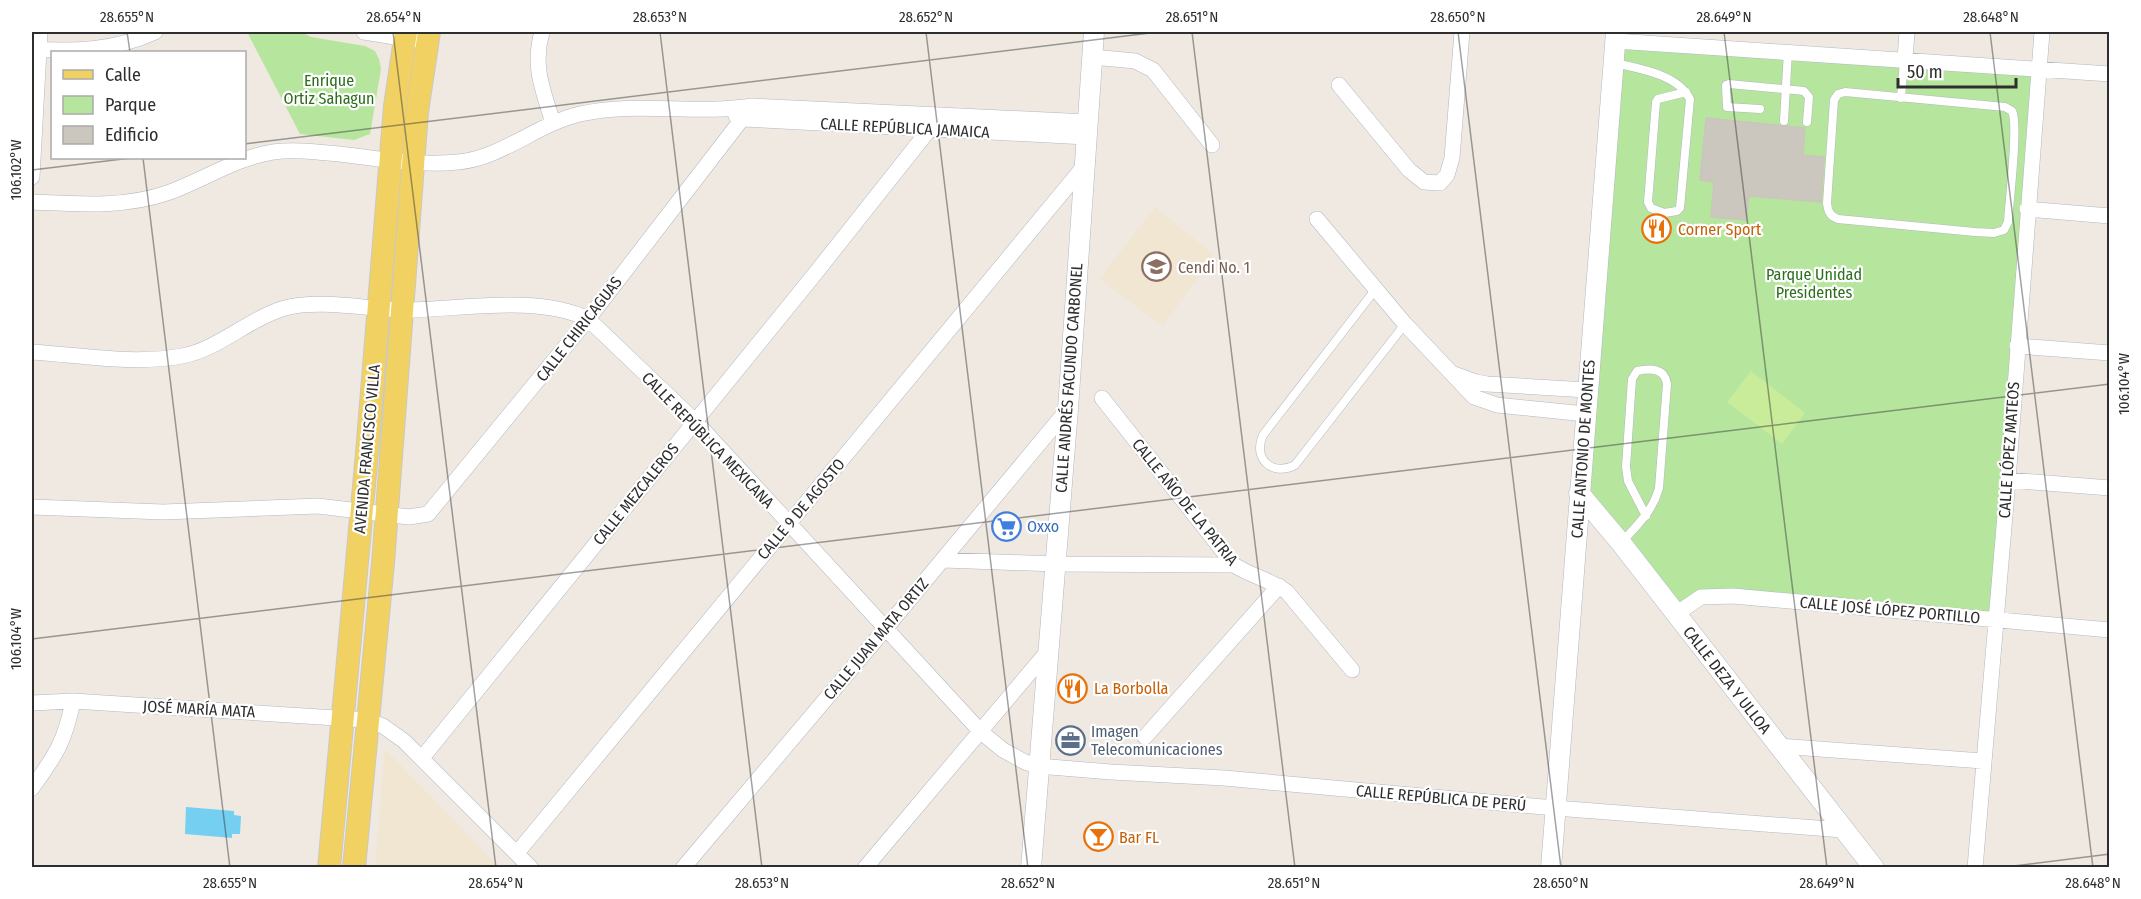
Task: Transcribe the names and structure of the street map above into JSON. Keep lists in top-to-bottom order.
{
  "streets": {
    "main road": [
      "CALLE ANDRÉS FACUNDO CARBONEL",
      "AVENIDA FRANCISCO VILLA",
      "CALLE ANTONIO DE MONTES",
      "CALLE DEZA Y ULLOA"
    ],
    "street": [
      "CALLE REPÚBLICA JAMAICA",
      "CALLE CHIRICAGUAS",
      "CALLE REPÚBLICA MEXICANA",
      "CALLE LÓPEZ MATEOS",
      "CALLE MEZCALEROS",
      "CALLE AÑO DE LA PATRIA",
      "CALLE 9 DE AGOSTO",
      "CALLE JOSÉ LÓPEZ PORTILLO",
      "CALLE JUAN MATA ORTIZ",
      "JOSÉ MARÍA MATA",
      "CALLE REPÚBLICA DE PERÚ"
    ]
  },
  "crossings": [
    ["CALLE REPÚBLICA JAMAICA", "CALLE CHIRICAGUAS"],
    ["CALLE REPÚBLICA JAMAICA", "CALLE ANDRÉS FACUNDO CARBONEL"],
    ["CALLE REPÚBLICA JAMAICA", "AVENIDA FRANCISCO VILLA"],
    ["CALLE REPÚBLICA JAMAICA", "CALLE MEZCALEROS"],
    ["CALLE CHIRICAGUAS", "CALLE REPÚBLICA MEXICANA"],
    ["CALLE CHIRICAGUAS", "AVENIDA FRANCISCO VILLA"],
    ["CALLE ANDRÉS FACUNDO CARBONEL", "CALLE REPÚBLICA MEXICANA"],
    ["CALLE ANDRÉS FACUNDO CARBONEL", "CALLE 9 DE AGOSTO"],
    ["CALLE ANDRÉS FACUNDO CARBONEL", "CALLE JUAN MATA ORTIZ"],
    ["CALLE ANDRÉS FACUNDO CARBONEL", "CALLE REPÚBLICA DE PERÚ"],
    ["CALLE REPÚBLICA MEXICANA", "AVENIDA FRANCISCO VILLA"],
    ["CALLE REPÚBLICA MEXICANA", "CALLE MEZCALEROS"],
    ["CALLE REPÚBLICA MEXICANA", "CALLE 9 DE AGOSTO"],
    ["CALLE REPÚBLICA MEXICANA", "CALLE JUAN MATA ORTIZ"],
    ["CALLE REPÚBLICA MEXICANA", "CALLE REPÚBLICA DE PERÚ"],
    ["AVENIDA FRANCISCO VILLA", "JOSÉ MARÍA MATA"],
    ["CALLE ANTONIO DE MONTES", "CALLE DEZA Y ULLOA"],
    ["CALLE ANTONIO DE MONTES", "CALLE REPÚBLICA DE PERÚ"],
    ["CALLE LÓPEZ MATEOS", "CALLE JOSÉ LÓPEZ PORTILLO"],
    ["CALLE MEZCALEROS", "JOSÉ MARÍA MATA"],
    ["CALLE 9 DE AGOSTO", "JOSÉ MARÍA MATA"],
    ["CALLE JOSÉ LÓPEZ PORTILLO", "CALLE DEZA Y ULLOA"],
    ["CALLE DEZA Y ULLOA", "CALLE REPÚBLICA DE PERÚ"]
  ],
  "parks": ["Enrique Ortiz Sahagun", "Parque Unidad Presidentes"],
  "places": {
    "restaurant": ["Corner Sport", "La Borbolla"],
    "school or university": ["Cendi No. 1"],
    "supermarket": ["Oxxo"],
    "office": ["Imagen Telecomunicaciones"],
    "bar": ["Bar FL"]
  },
  "legend": ["Calle", "Parque", "Edificio"],
  "scale_bar": "50 m",
  "coordinates": [
    "28.655°N",
    "28.654°N",
    "28.653°N",
    "28.652°N",
    "28.651°N",
    "28.650°N",
    "28.649°N",
    "28.648°N",
    "106.102°W",
    "106.104°W"
  ]
}
